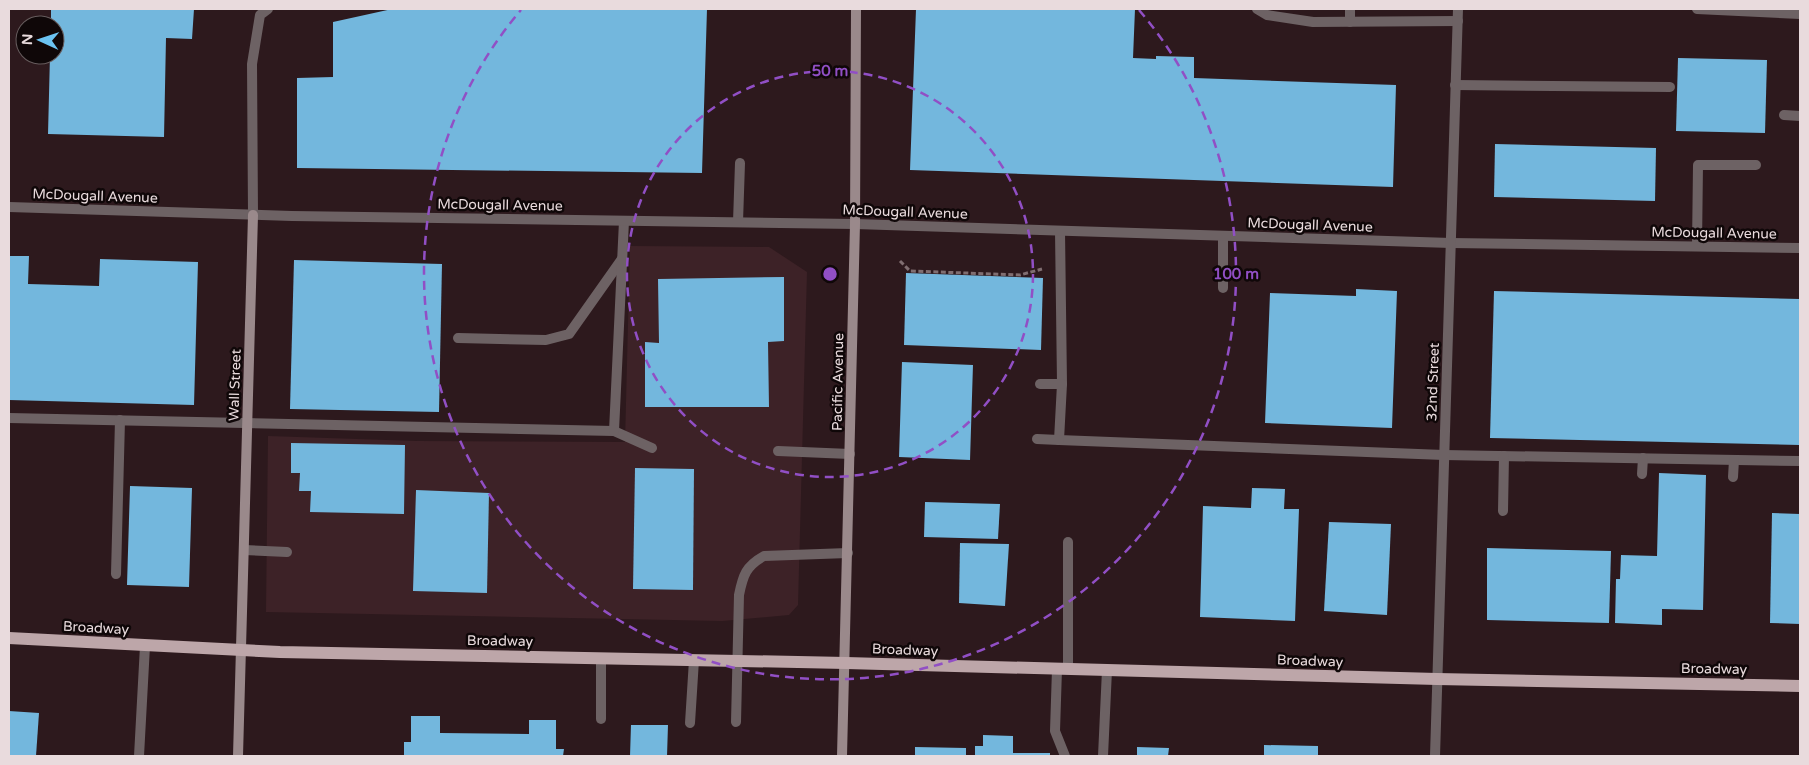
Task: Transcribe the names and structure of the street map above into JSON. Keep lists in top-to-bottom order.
{
  "streets": {
    "main road": ["Broadway"],
    "street": [
      "McDougall Avenue",
      "Pacific Avenue",
      "32nd Street",
      "Wall Street"
    ]
  },
  "crossings": [
    ["McDougall Avenue", "Pacific Avenue"],
    ["McDougall Avenue", "32nd Street"],
    ["McDougall Avenue", "Wall Street"],
    ["Pacific Avenue", "Broadway"],
    ["32nd Street", "Broadway"],
    ["Wall Street", "Broadway"]
  ],
  "north": "left",
  "rings": ["50 m", "100 m"]
}
